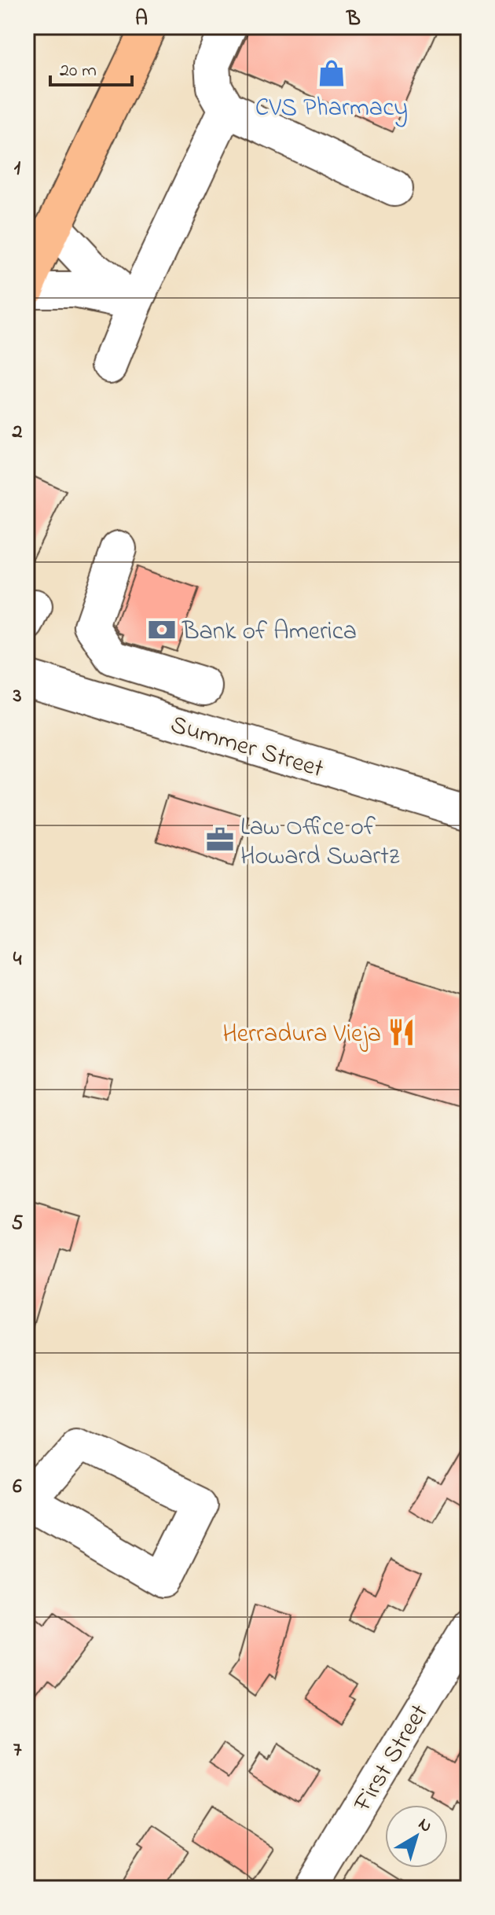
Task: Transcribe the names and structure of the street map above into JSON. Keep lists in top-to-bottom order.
{
  "streets": {
    "street": ["Summer Street", "First Street"]
  },
  "places": {
    "shop": ["CVS Pharmacy"],
    "bank": ["Bank of America"],
    "office": ["Law Office of Howard Swartz"],
    "restaurant": ["Herradura Vieja"]
  },
  "scale_bar": "20 m",
  "north": "top right",
  "grid": {
    "columns": ["A", "B"],
    "rows": [
      "1",
      "2",
      "3",
      "4",
      "5",
      "6",
      "7"
    ]
  }
}
